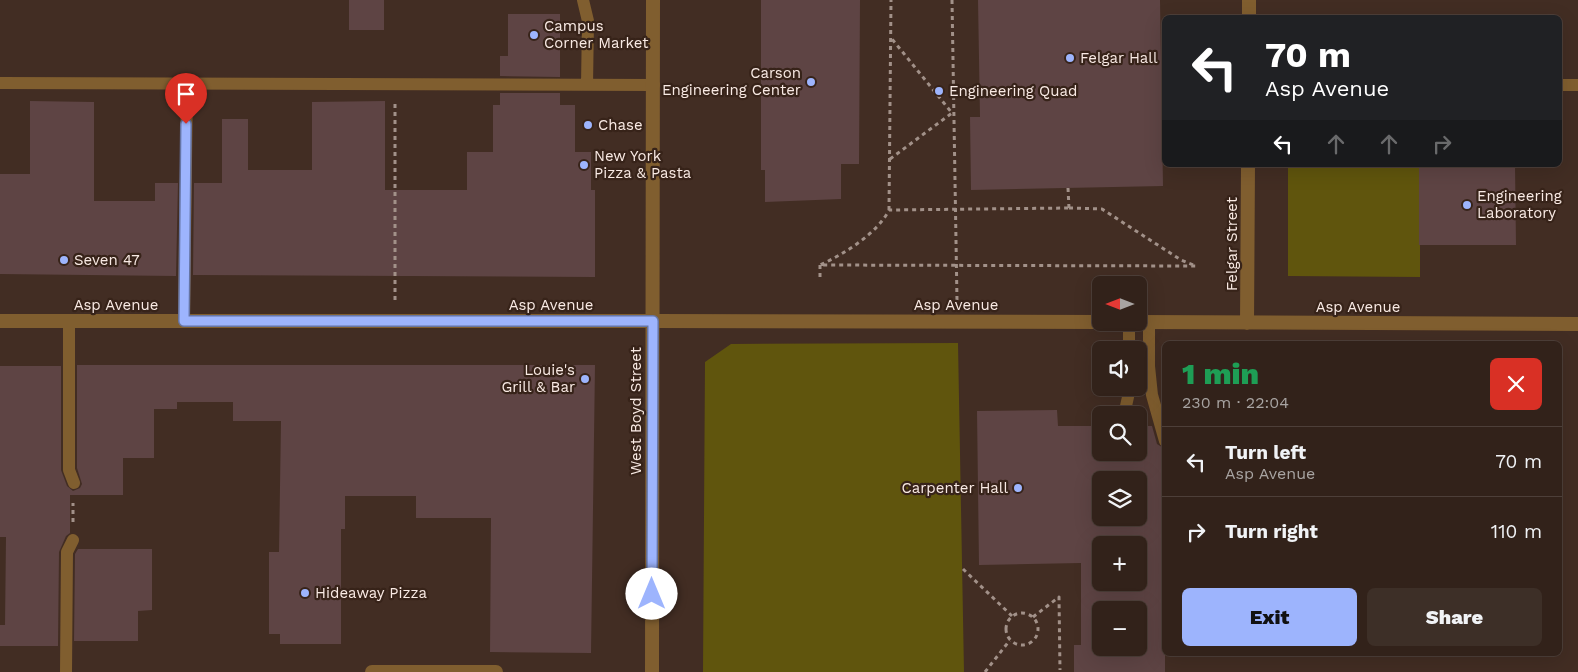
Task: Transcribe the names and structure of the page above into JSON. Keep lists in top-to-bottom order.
{
  "streets": {
    "street": ["Felgar Street", "Asp Avenue", "West Boyd Street"]
  },
  "crossings": [
    ["Felgar Street", "Asp Avenue"],
    ["Asp Avenue", "West Boyd Street"]
  ],
  "places": [
    "Campus Corner Market",
    "Felgar Hall",
    "Carson Engineering Center",
    "Engineering Quad",
    "Chase",
    "New York Pizza & Pasta",
    "Engineering Laboratory",
    "Seven 47",
    "Louie's Grill & Bar",
    "Carpenter Hall",
    "Hideaway Pizza"
  ],
  "north": "left",
  "page": {
    "turn": ["70 m", "Asp Avenue"],
    "map_buttons": ["+", "−"],
    "heading": ["1 min", "230 m · 22:04"],
    "list": [
      {
        "name": "Turn left",
        "note": "Asp Avenue",
        "value": "70 m"
      },
      {
        "name": "Turn right",
        "value": "110 m"
      }
    ],
    "buttons": ["Exit", "Share"]
  }
}
